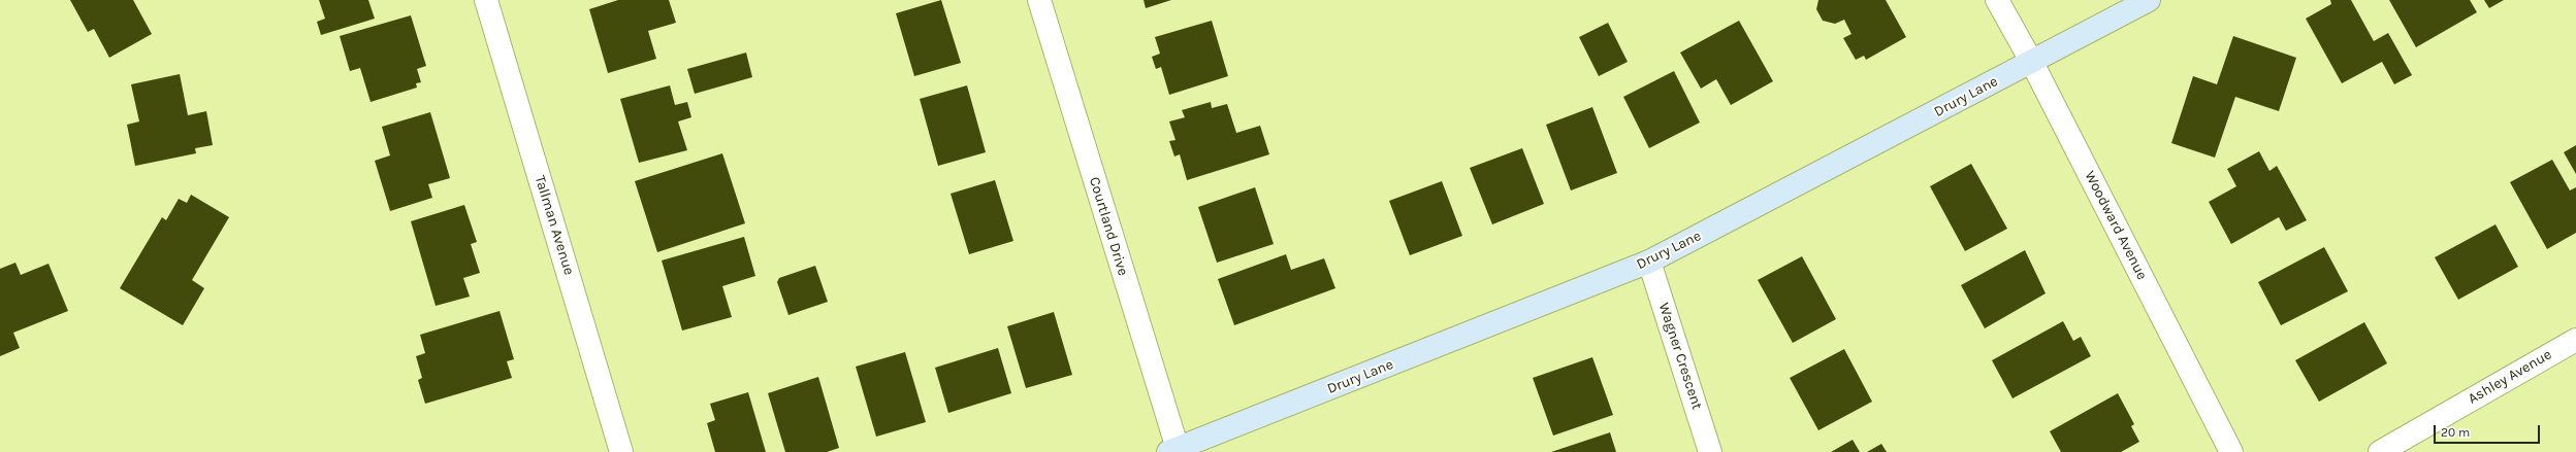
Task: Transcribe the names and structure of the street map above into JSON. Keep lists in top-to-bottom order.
{
  "streets": {
    "street": [
      "Drury Lane",
      "Tallman Avenue",
      "Woodward Avenue",
      "Courtland Drive",
      "Wagner Crescent",
      "Ashley Avenue"
    ]
  },
  "crossings": [
    ["Drury Lane", "Woodward Avenue"],
    ["Drury Lane", "Courtland Drive"],
    ["Drury Lane", "Wagner Crescent"]
  ],
  "scale_bar": "20 m"
}
